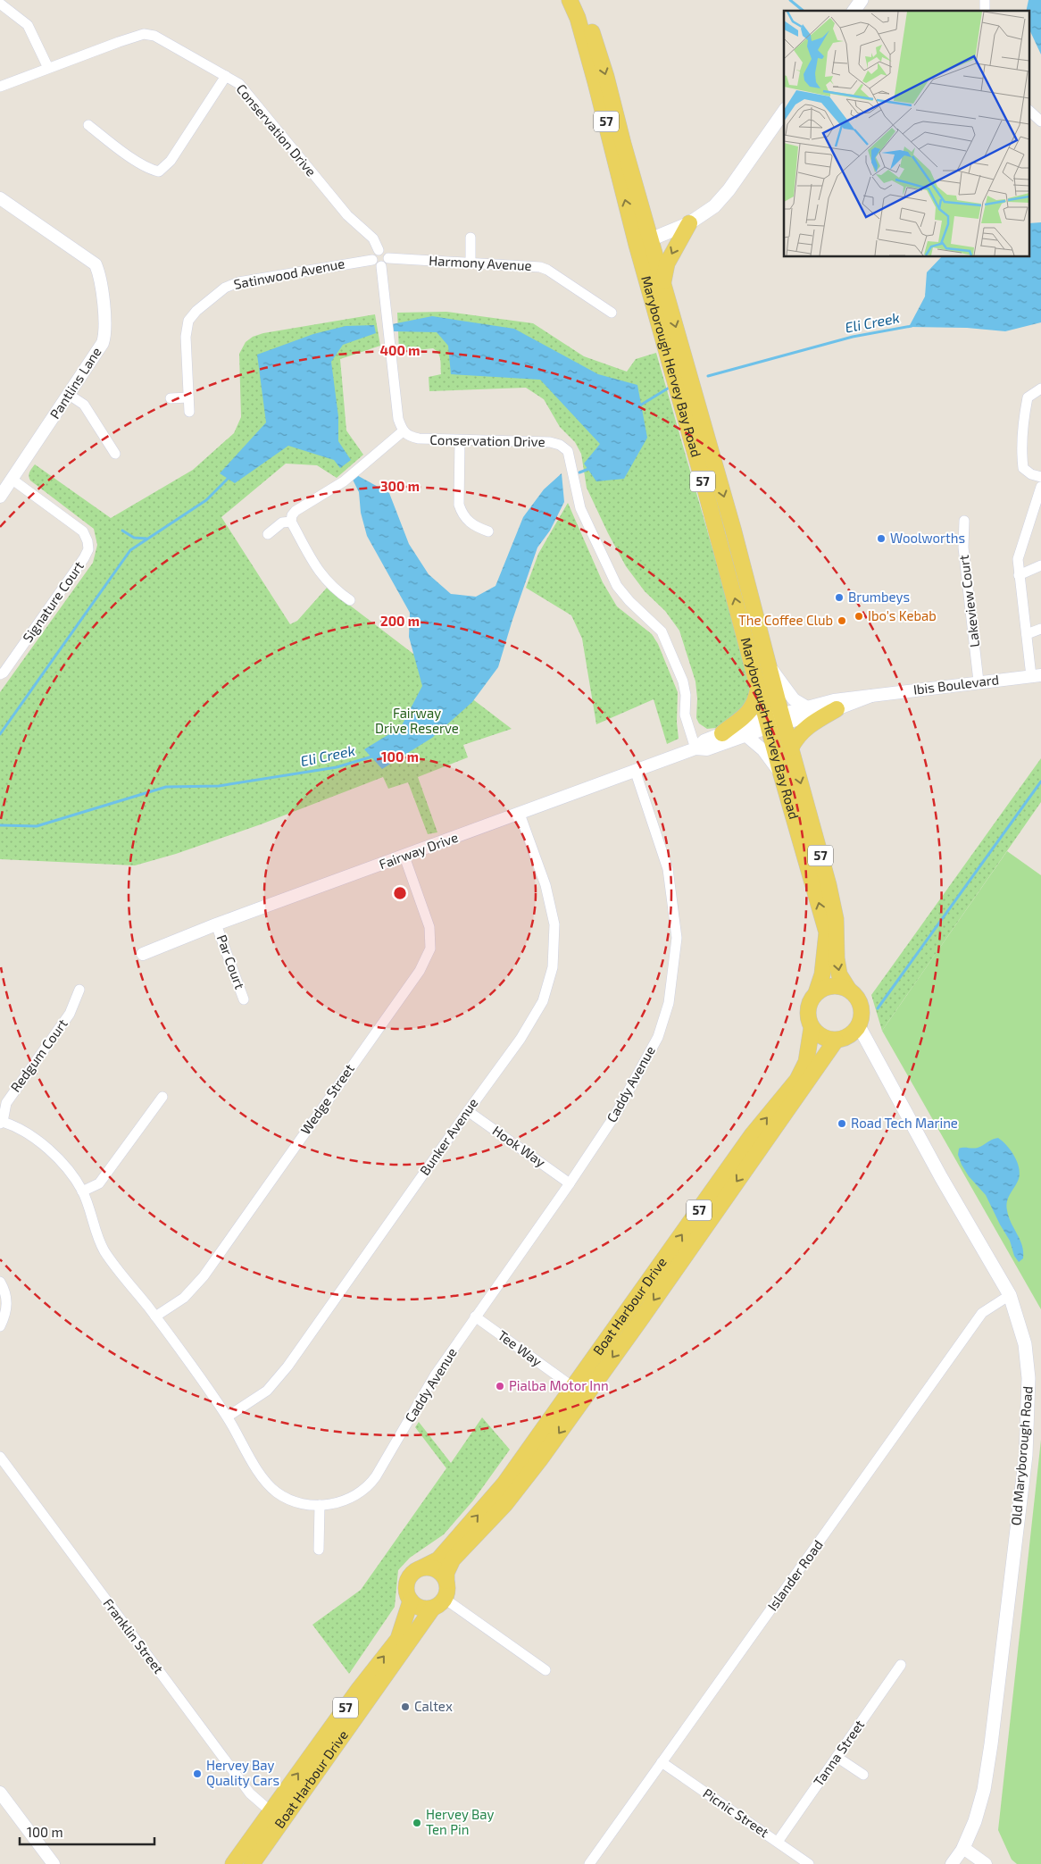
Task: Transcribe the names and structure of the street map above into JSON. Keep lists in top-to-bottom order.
{
  "streets": {
    "main road": [
      "57",
      "Maryborough Hervey Bay Road",
      "Boat Harbour Drive",
      "Old Maryborough Road"
    ],
    "street": [
      "Conservation Drive",
      "Harmony Avenue",
      "Satinwood Avenue",
      "Pantlins Lane",
      "Lakeview Court",
      "Signature Court",
      "Ibis Boulevard",
      "Fairway Drive",
      "Par Court",
      "Redgum Court",
      "Caddy Avenue",
      "Wedge Street",
      "Bunker Avenue",
      "Hook Way",
      "Tee Way",
      "Islander Road",
      "Franklin Street",
      "Tanna Street",
      "Picnic Street"
    ]
  },
  "crossings": [
    ["57", "Maryborough Hervey Bay Road"],
    ["57", "Boat Harbour Drive"],
    ["57", "Old Maryborough Road"],
    ["Conservation Drive", "Harmony Avenue"],
    ["Conservation Drive", "Satinwood Avenue"],
    ["Conservation Drive", "Fairway Drive"],
    ["Harmony Avenue", "Satinwood Avenue"],
    ["Maryborough Hervey Bay Road", "Ibis Boulevard"],
    ["Maryborough Hervey Bay Road", "Fairway Drive"],
    ["Maryborough Hervey Bay Road", "Boat Harbour Drive"],
    ["Maryborough Hervey Bay Road", "Old Maryborough Road"],
    ["Pantlins Lane", "Signature Court"],
    ["Lakeview Court", "Ibis Boulevard"],
    ["Ibis Boulevard", "Fairway Drive"],
    ["Fairway Drive", "Par Court"],
    ["Fairway Drive", "Caddy Avenue"],
    ["Fairway Drive", "Wedge Street"],
    ["Fairway Drive", "Bunker Avenue"],
    ["Redgum Court", "Caddy Avenue"],
    ["Caddy Avenue", "Wedge Street"],
    ["Caddy Avenue", "Bunker Avenue"],
    ["Caddy Avenue", "Hook Way"],
    ["Caddy Avenue", "Tee Way"],
    ["Bunker Avenue", "Hook Way"],
    ["Boat Harbour Drive", "Tee Way"],
    ["Boat Harbour Drive", "Old Maryborough Road"],
    ["Boat Harbour Drive", "Franklin Street"],
    ["Old Maryborough Road", "Islander Road"],
    ["Islander Road", "Picnic Street"],
    ["Tanna Street", "Picnic Street"]
  ],
  "water": ["Eli Creek"],
  "parks": ["Fairway Drive Reserve"],
  "places": [
    "Woolworths",
    "Brumbeys",
    "Ibo's Kebab",
    "The Coffee Club",
    "Road Tech Marine",
    "Pialba Motor Inn",
    "Caltex",
    "Hervey Bay Quality Cars",
    "Hervey Bay Ten Pin"
  ],
  "scale_bar": "100 m",
  "rings": [
    "400 m",
    "300 m",
    "200 m",
    "100 m"
  ]
}
